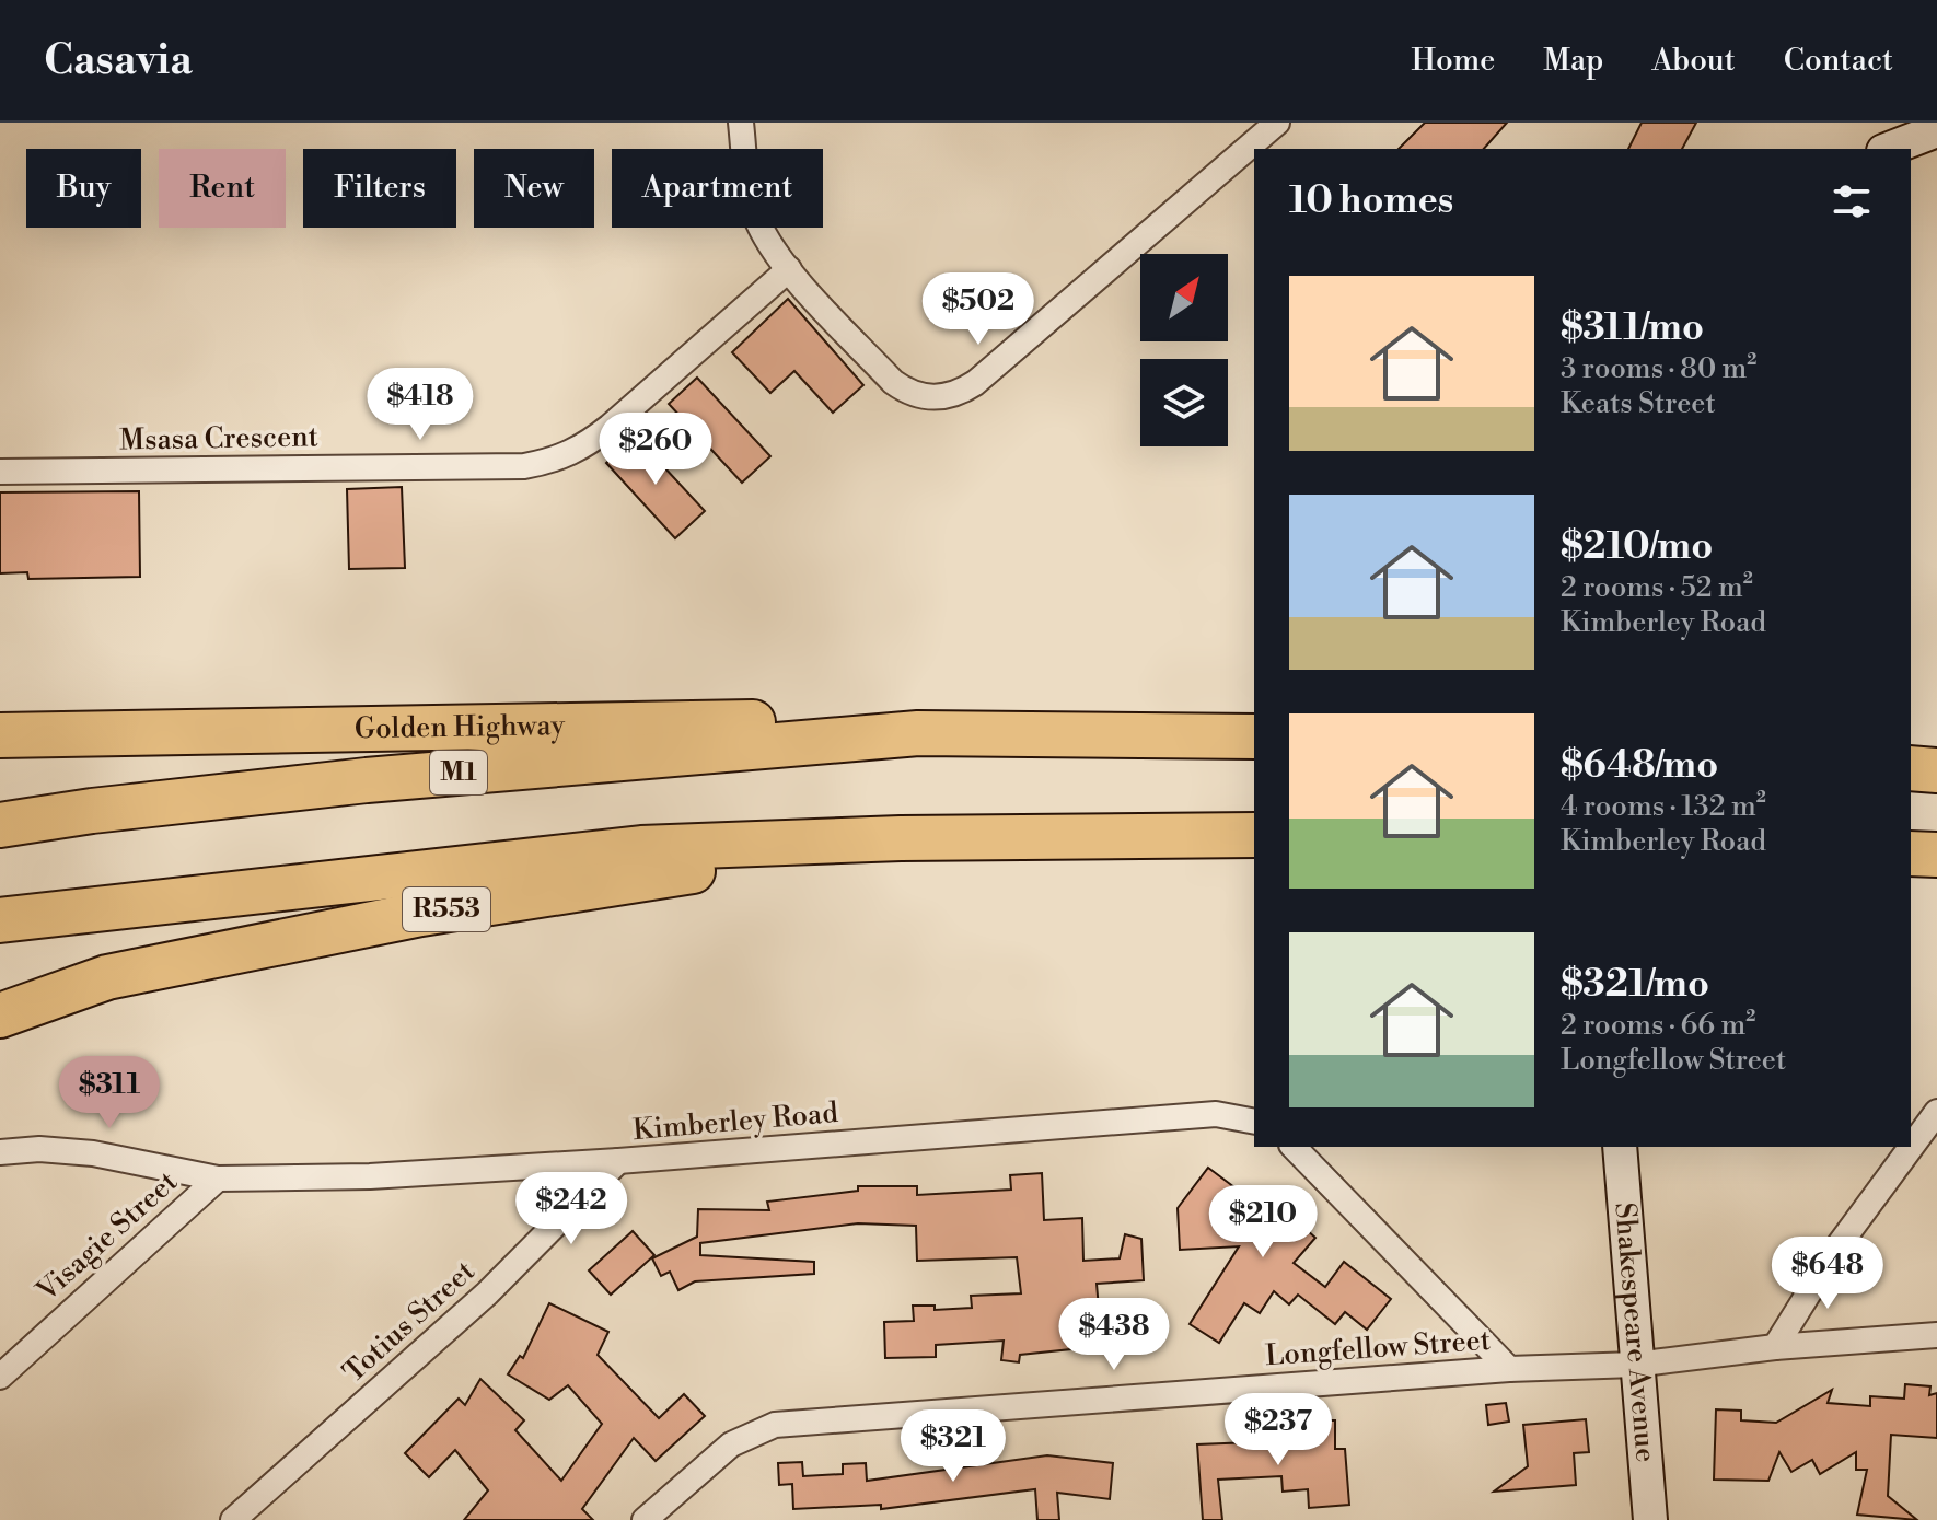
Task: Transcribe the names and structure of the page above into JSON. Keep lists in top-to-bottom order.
{
  "streets": {
    "highway": ["Golden Highway", "M1", "R553"],
    "street": [
      "Msasa Crescent",
      "Kimberley Road",
      "Visagie Street",
      "Totius Street",
      "Shakespeare Avenue",
      "Longfellow Street"
    ]
  },
  "crossings": [
    ["Golden Highway", "M1"],
    ["Kimberley Road", "Visagie Street"],
    ["Kimberley Road", "Totius Street"],
    ["Shakespeare Avenue", "Longfellow Street"]
  ],
  "north": "top right",
  "page": {
    "header": "Casavia",
    "nav": [
      "Home",
      "Map",
      "About",
      "Contact"
    ],
    "chip": [
      "Buy",
      "Rent",
      "Filters",
      "New",
      "Apartment"
    ],
    "heading": "10 homes",
    "list": [
      {
        "name": "$311/mo",
        "note": "3 rooms · 80 m² · Keats Street"
      },
      {
        "name": "$210/mo",
        "note": "2 rooms · 52 m² · Kimberley Road"
      },
      {
        "name": "$648/mo",
        "note": "4 rooms · 132 m² · Kimberley Road"
      },
      {
        "name": "$321/mo",
        "note": "2 rooms · 66 m² · Longfellow Street"
      }
    ],
    "price": [
      "$502",
      "$418",
      "$260",
      "$311",
      "$242",
      "$210",
      "$648",
      "$438",
      "$237",
      "$321"
    ]
  }
}
